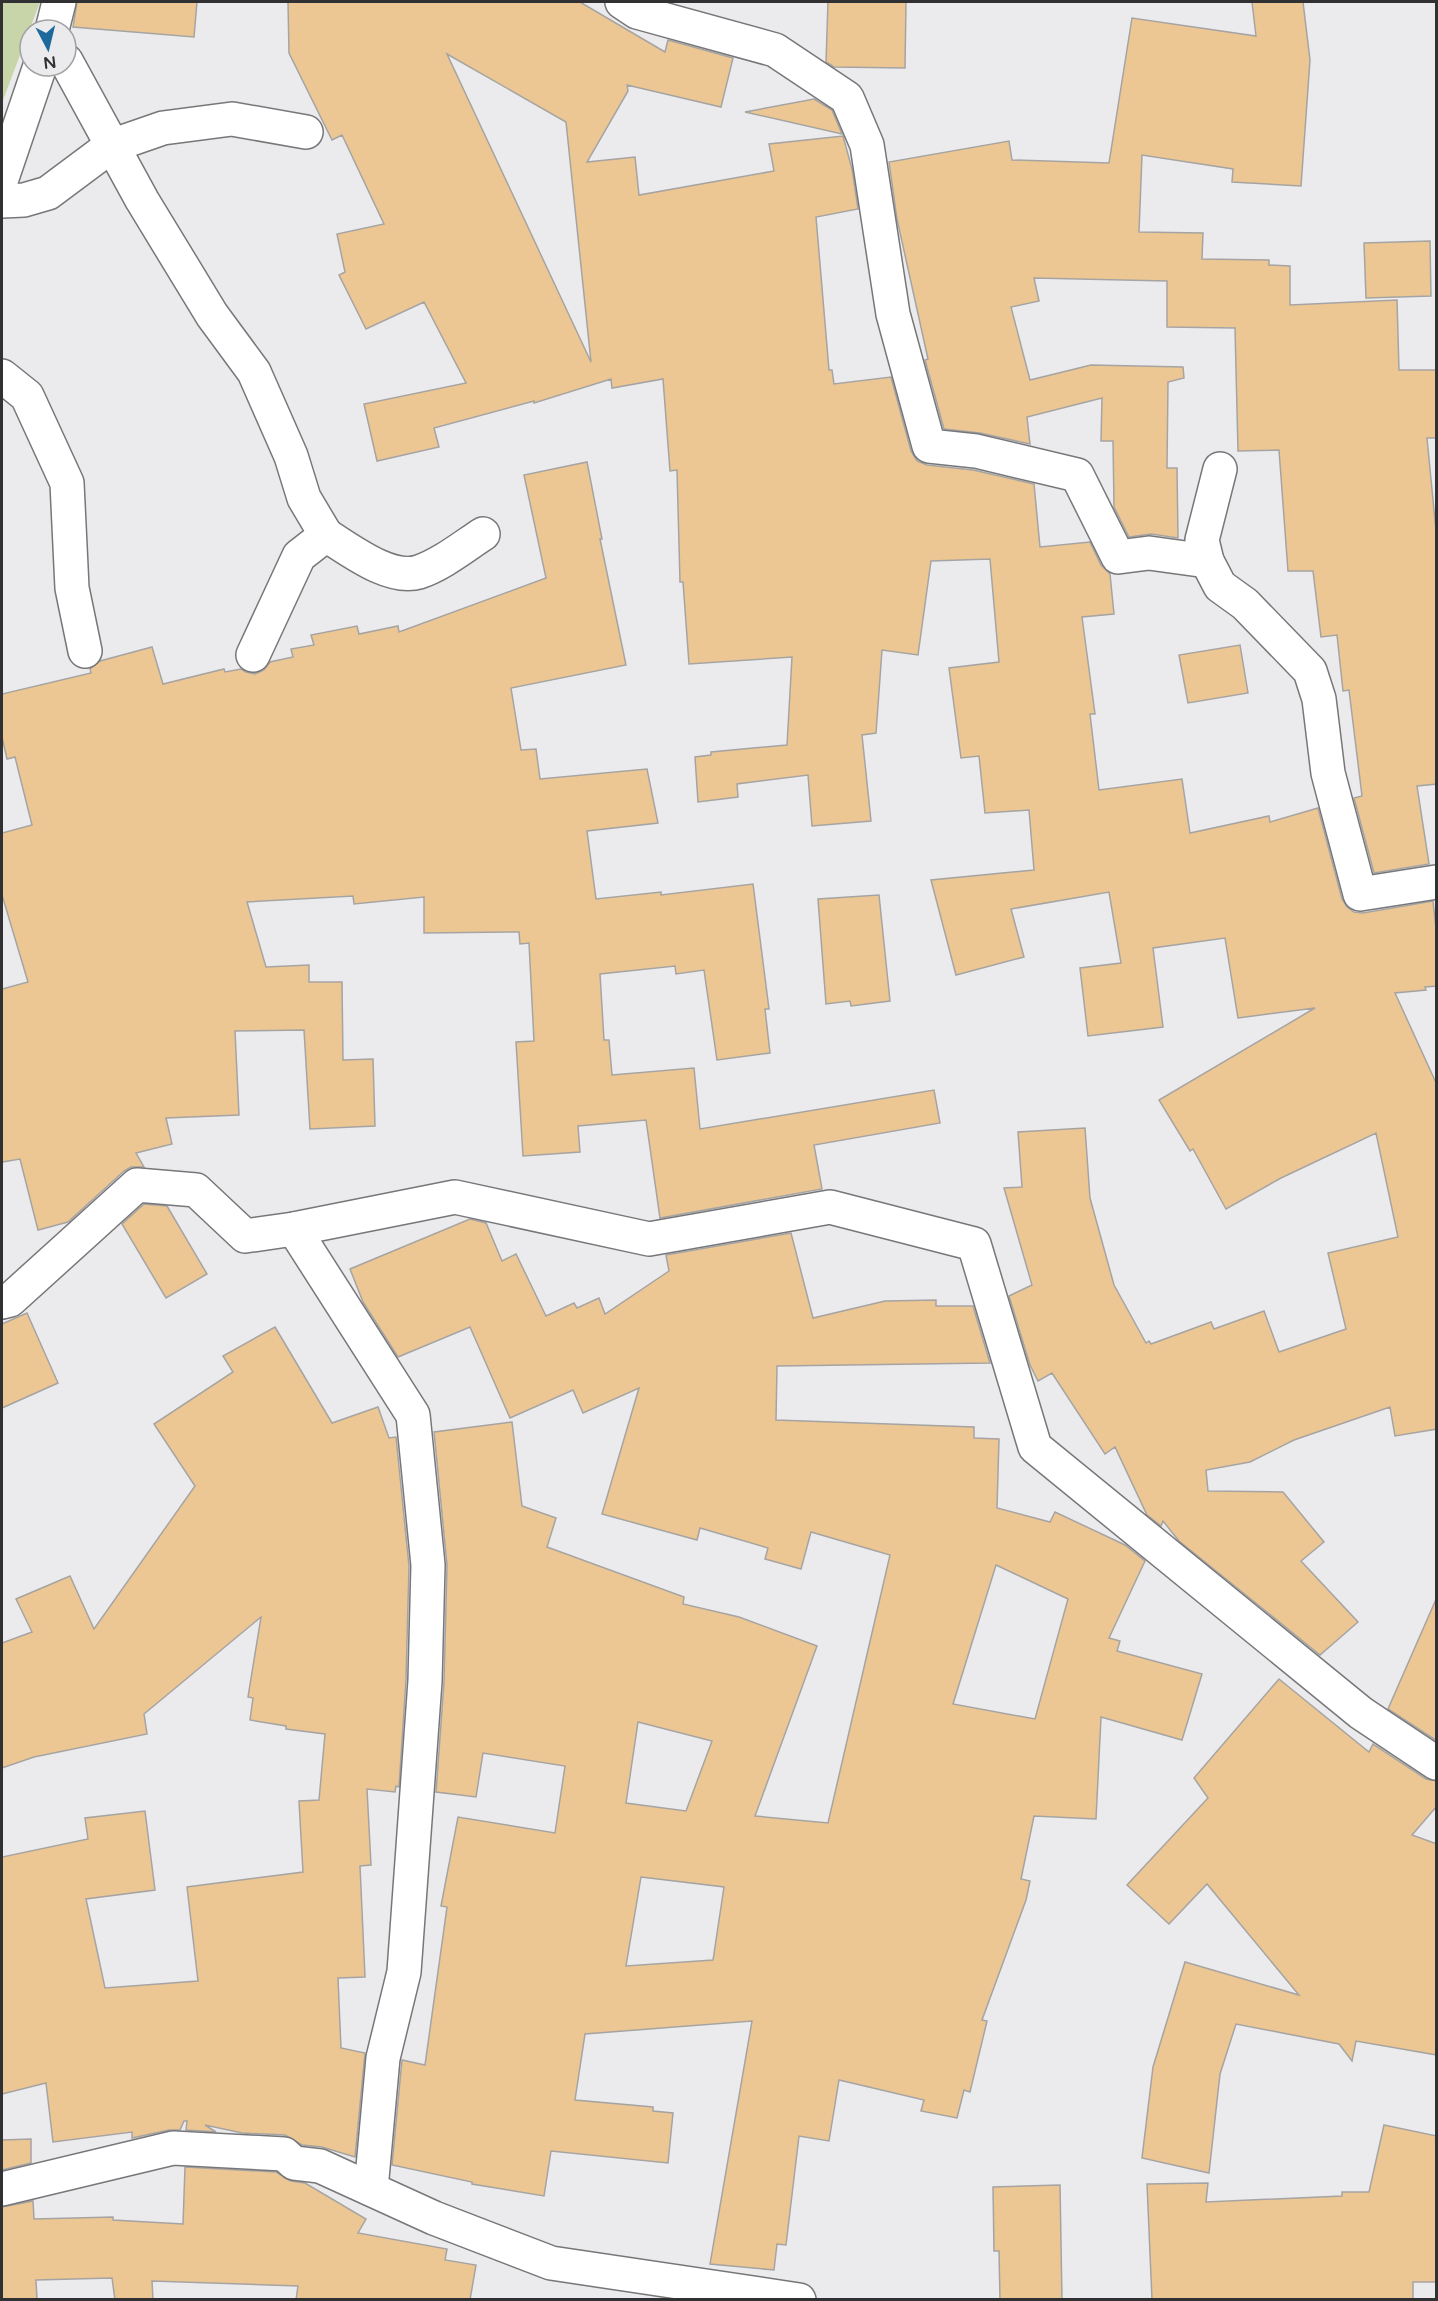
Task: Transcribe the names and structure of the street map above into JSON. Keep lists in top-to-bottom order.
{
  "north": "bottom"
}
